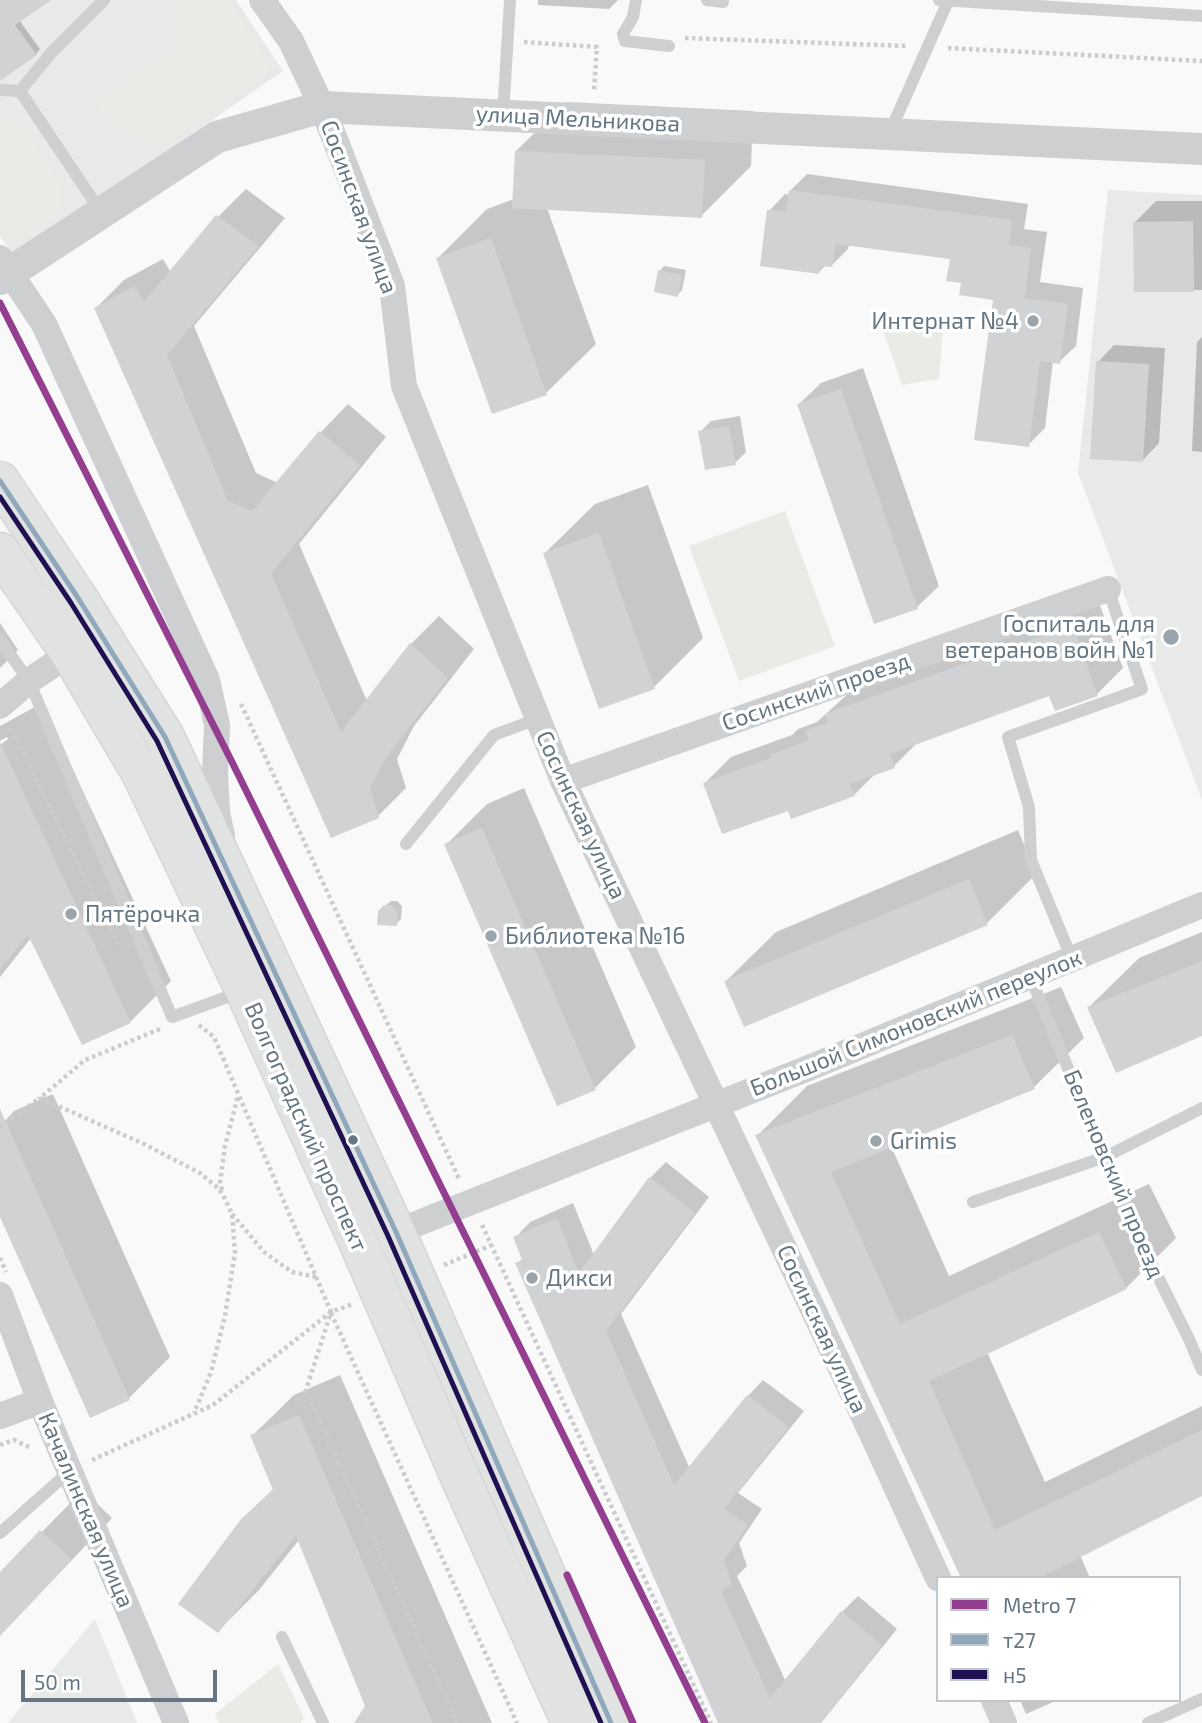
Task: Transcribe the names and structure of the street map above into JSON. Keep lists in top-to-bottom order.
{
  "streets": {
    "main road": ["Волгоградский проспект"],
    "street": [
      "улица Мельникова",
      "Сосинская улица",
      "Сосинский проезд",
      "Большой Симоновский переулок",
      "Качалинская улица"
    ],
    "lane": ["Беленовский проезд"]
  },
  "crossings": [
    ["улица Мельникова", "Сосинская улица"],
    ["Сосинская улица", "Сосинский проезд"],
    ["Сосинская улица", "Большой Симоновский переулок"],
    ["Большой Симоновский переулок", "Волгоградский проспект"],
    ["Большой Симоновский переулок", "Беленовский проезд"]
  ],
  "places": [
    "Интернат №4",
    "Госпиталь для ветеранов войн №1",
    "Пятёрочка",
    "Библиотека №16",
    "Grimis",
    "Дикси"
  ],
  "lines": ["metro line 7", "transit line т27", "transit line н5"],
  "legend": ["Metro 7", "т27", "н5"],
  "scale_bar": "50 m"
}
